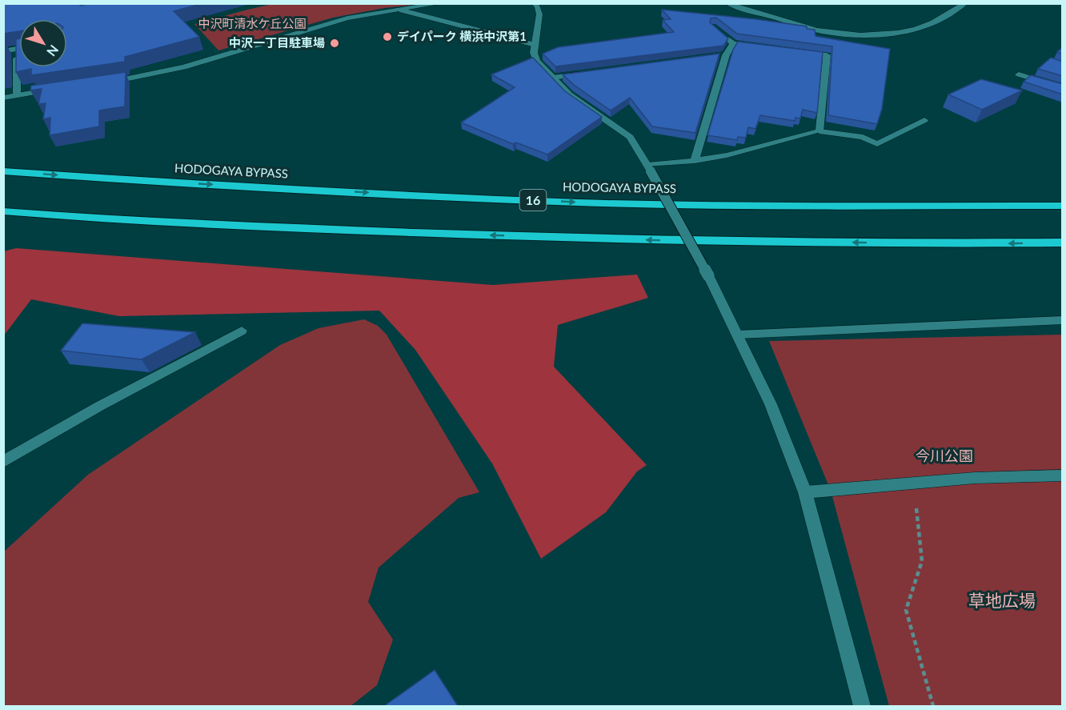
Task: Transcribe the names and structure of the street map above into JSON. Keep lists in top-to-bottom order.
{
  "streets": {
    "highway": ["HODOGAYA BYPASS", "16"]
  },
  "parks": ["中沢町清水ケ丘公園", "今川公園", "草地広場"],
  "places": ["デイパーク 横浜中沢第1", "中沢一丁目駐車場"],
  "north": "bottom right"
}
